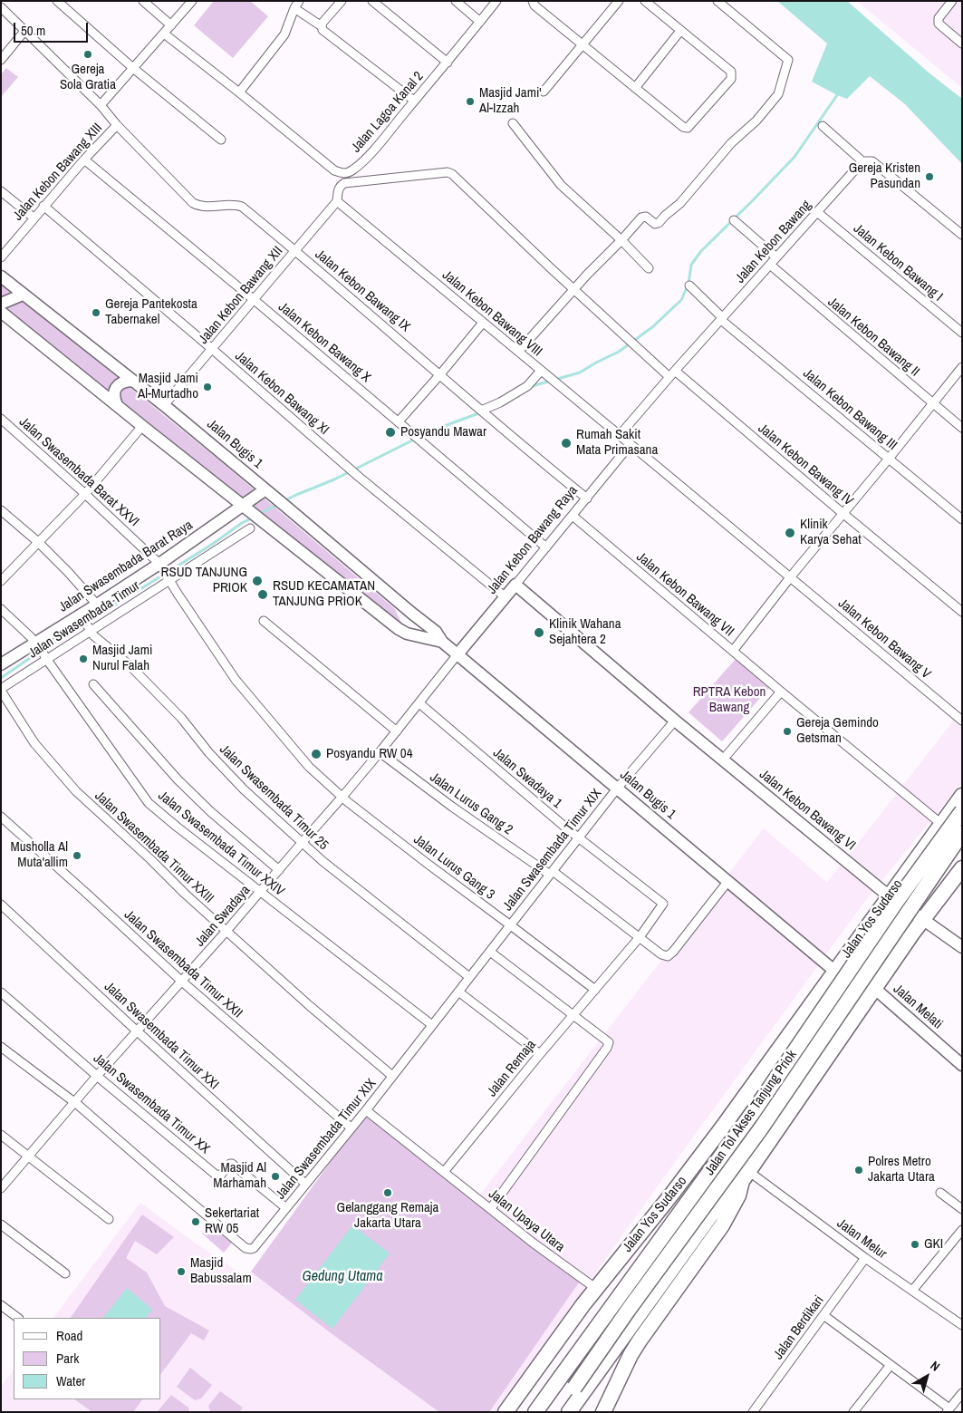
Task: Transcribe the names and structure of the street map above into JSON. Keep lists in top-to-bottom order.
{
  "streets": {
    "highway": ["Jalan Yos Sudarso", "Jalan Tol Akses Tanjung Priok"],
    "street": [
      "Jalan Lagoa Kanal 2",
      "Jalan Kebon Bawang XIII",
      "Jalan Kebon Bawang",
      "Jalan Kebon Bawang I",
      "Jalan Kebon Bawang IX",
      "Jalan Kebon Bawang XII",
      "Jalan Kebon Bawang VIII",
      "Jalan Kebon Bawang II",
      "Jalan Kebon Bawang X",
      "Jalan Kebon Bawang XI",
      "Jalan Kebon Bawang III",
      "Jalan Bugis 1",
      "Jalan Kebon Bawang IV",
      "Jalan Swasembada Barat XXVI",
      "Jalan Kebon Bawang Raya",
      "Jalan Swasembada Barat Raya",
      "Jalan Kebon Bawang VII",
      "Jalan Swasembada Timur",
      "Jalan Kebon Bawang V",
      "Jalan Swadaya 1",
      "Jalan Swasembada Timur 25",
      "Jalan Lurus Gang 2",
      "Jalan Kebon Bawang VI",
      "Jalan Swasembada Timur XXIV",
      "Jalan Swasembada Timur XXIII",
      "Jalan Swasembada Timur XIX",
      "Jalan Lurus Gang 3",
      "Jalan Swadaya",
      "Jalan Swasembada Timur XXII",
      "Jalan Melati",
      "Jalan Swasembada Timur XXI",
      "Jalan Remaja",
      "Jalan Swasembada Timur XX",
      "Jalan Upaya Utara",
      "Jalan Melur",
      "Jalan Berdikari"
    ]
  },
  "crossings": [
    ["Jalan Kebon Bawang XIII", "Jalan Kebon Bawang IX"],
    ["Jalan Kebon Bawang XIII", "Jalan Kebon Bawang X"],
    ["Jalan Kebon Bawang XIII", "Jalan Kebon Bawang XI"],
    ["Jalan Kebon Bawang", "Jalan Kebon Bawang I"],
    ["Jalan Kebon Bawang", "Jalan Kebon Bawang VIII"],
    ["Jalan Kebon Bawang", "Jalan Kebon Bawang II"],
    ["Jalan Kebon Bawang", "Jalan Kebon Bawang III"],
    ["Jalan Kebon Bawang", "Jalan Kebon Bawang IV"],
    ["Jalan Kebon Bawang IX", "Jalan Kebon Bawang XII"],
    ["Jalan Kebon Bawang IX", "Jalan Kebon Bawang Raya"],
    ["Jalan Kebon Bawang XII", "Jalan Kebon Bawang VIII"],
    ["Jalan Kebon Bawang XII", "Jalan Kebon Bawang X"],
    ["Jalan Kebon Bawang XII", "Jalan Kebon Bawang XI"],
    ["Jalan Kebon Bawang XII", "Jalan Bugis 1"],
    ["Jalan Kebon Bawang XII", "Jalan Kebon Bawang IV"],
    ["Jalan Kebon Bawang VIII", "Jalan Kebon Bawang Raya"],
    ["Jalan Kebon Bawang VIII", "Jalan Kebon Bawang V"],
    ["Jalan Kebon Bawang X", "Jalan Kebon Bawang Raya"],
    ["Jalan Kebon Bawang XI", "Jalan Kebon Bawang Raya"],
    ["Jalan Bugis 1", "Jalan Kebon Bawang Raya"],
    ["Jalan Bugis 1", "Jalan Swasembada Barat Raya"],
    ["Jalan Bugis 1", "Jalan Lurus Gang 2"],
    ["Jalan Bugis 1", "Jalan Swasembada Timur XIX"],
    ["Jalan Bugis 1", "Jalan Swadaya"],
    ["Jalan Bugis 1", "Jalan Yos Sudarso"],
    ["Jalan Swasembada Barat XXVI", "Jalan Swasembada Barat Raya"],
    ["Jalan Swasembada Barat XXVI", "Jalan Swasembada Timur"],
    ["Jalan Swasembada Barat XXVI", "Jalan Lurus Gang 3"],
    ["Jalan Kebon Bawang Raya", "Jalan Kebon Bawang VII"],
    ["Jalan Kebon Bawang Raya", "Jalan Kebon Bawang V"],
    ["Jalan Kebon Bawang Raya", "Jalan Kebon Bawang VI"],
    ["Jalan Kebon Bawang Raya", "Jalan Swadaya"],
    ["Jalan Swasembada Barat Raya", "Jalan Swasembada Timur 25"],
    ["Jalan Swasembada Barat Raya", "Jalan Swasembada Timur XXIV"],
    ["Jalan Kebon Bawang VII", "Jalan Yos Sudarso"],
    ["Jalan Swasembada Timur", "Jalan Swasembada Timur 25"],
    ["Jalan Swasembada Timur", "Jalan Swasembada Timur XXIV"],
    ["Jalan Swasembada Timur", "Jalan Swasembada Timur XXIII"],
    ["Jalan Swasembada Timur", "Jalan Lurus Gang 3"],
    ["Jalan Swadaya 1", "Jalan Swasembada Timur XIX"],
    ["Jalan Swadaya 1", "Jalan Swadaya"],
    ["Jalan Swadaya 1", "Jalan Remaja"],
    ["Jalan Swasembada Timur 25", "Jalan Swasembada Timur XIX"],
    ["Jalan Swasembada Timur 25", "Jalan Swadaya"],
    ["Jalan Lurus Gang 2", "Jalan Swasembada Timur XIX"],
    ["Jalan Lurus Gang 2", "Jalan Swadaya"],
    ["Jalan Lurus Gang 2", "Jalan Remaja"],
    ["Jalan Kebon Bawang VI", "Jalan Yos Sudarso"],
    ["Jalan Swasembada Timur XXIV", "Jalan Swasembada Timur XIX"],
    ["Jalan Swasembada Timur XXIV", "Jalan Swadaya"],
    ["Jalan Swasembada Timur XXIII", "Jalan Swasembada Timur XIX"],
    ["Jalan Swasembada Timur XXIII", "Jalan Swadaya"],
    ["Jalan Swasembada Timur XIX", "Jalan Lurus Gang 3"],
    ["Jalan Swasembada Timur XIX", "Jalan Swadaya"],
    ["Jalan Swasembada Timur XIX", "Jalan Swasembada Timur XXII"],
    ["Jalan Swasembada Timur XIX", "Jalan Swasembada Timur XXI"],
    ["Jalan Swasembada Timur XIX", "Jalan Swasembada Timur XX"],
    ["Jalan Lurus Gang 3", "Jalan Swadaya"],
    ["Jalan Lurus Gang 3", "Jalan Remaja"],
    ["Jalan Swadaya", "Jalan Swasembada Timur XXII"],
    ["Jalan Swadaya", "Jalan Swasembada Timur XXI"],
    ["Jalan Swadaya", "Jalan Swasembada Timur XX"],
    ["Jalan Yos Sudarso", "Jalan Upaya Utara"],
    ["Jalan Remaja", "Jalan Upaya Utara"],
    ["Jalan Melur", "Jalan Berdikari"]
  ],
  "water": ["Gedung Utama"],
  "parks": ["RPTRA Kebon Bawang"],
  "places": [
    "Gereja Sola Gratia",
    "Masjid Jami' Al-Izzah",
    "Gereja Kristen Pasundan",
    "Gereja Pantekosta Tabernakel",
    "Masjid Jami Al-Murtadho",
    "Posyandu Mawar",
    "Rumah Sakit Mata Primasana",
    "Klinik Karya Sehat",
    "RSUD TANJUNG PRIOK",
    "RSUD KECAMATAN TANJUNG PRIOK",
    "Klinik Wahana Sejahtera 2",
    "Masjid Jami Nurul Falah",
    "Gereja Gemindo Getsman",
    "Posyandu RW 04",
    "Musholla Al Muta'allim",
    "Polres Metro Jakarta Utara",
    "Masjid Al Marhamah",
    "Gelanggang Remaja Jakarta Utara",
    "Sekertariat RW 05",
    "GKI",
    "Masjid Babussalam"
  ],
  "legend": ["Road", "Park", "Water"],
  "scale_bar": "50 m",
  "north": "top right"
}
